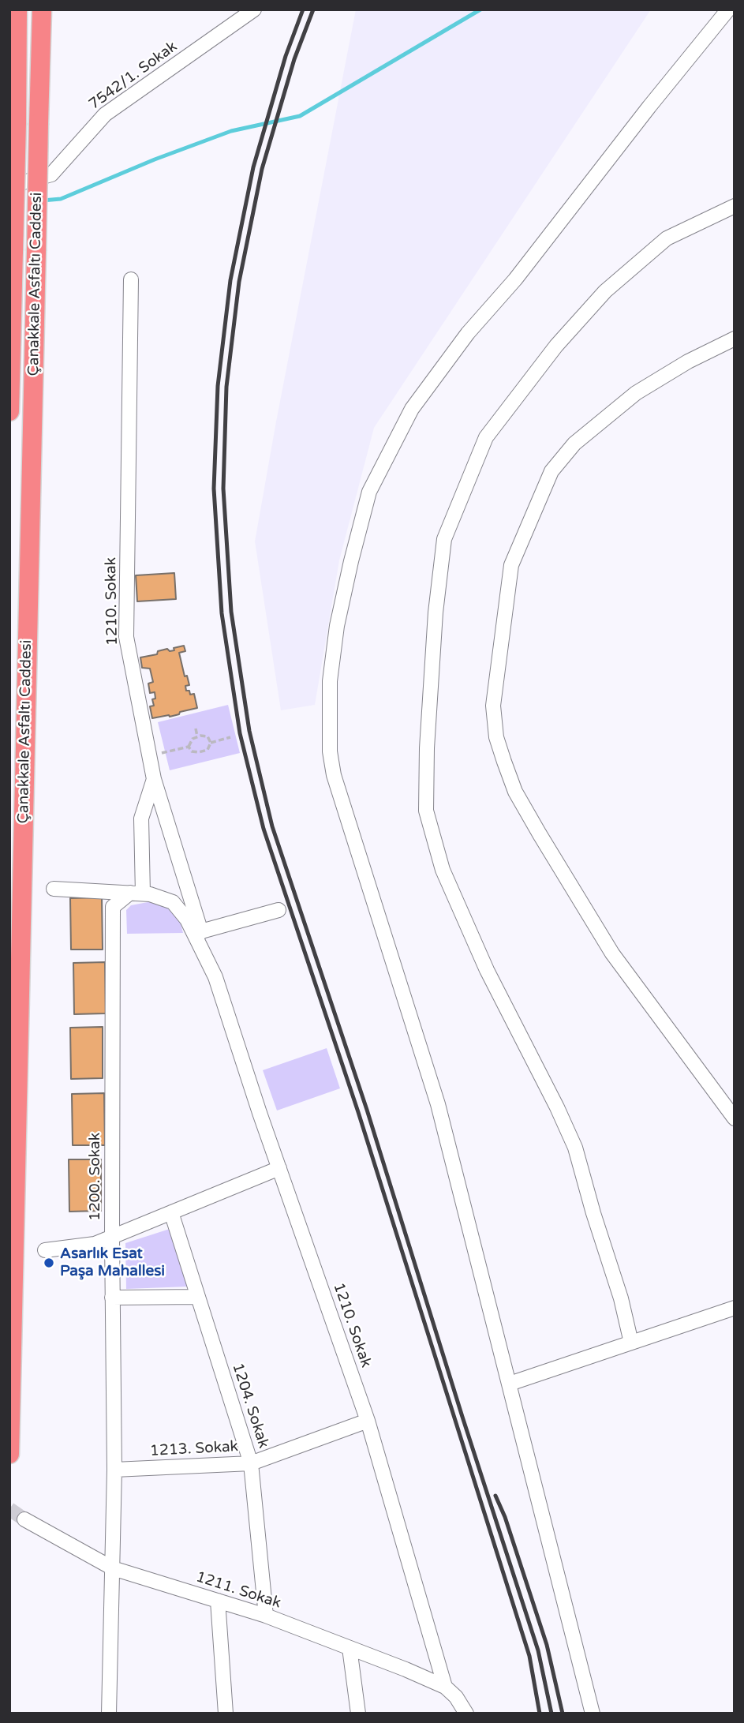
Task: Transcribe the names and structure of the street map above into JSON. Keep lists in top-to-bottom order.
{
  "streets": {
    "highway": ["Çanakkale Asfaltı Caddesi"],
    "street": [
      "7542/1. Sokak",
      "1210. Sokak",
      "1200. Sokak",
      "1204. Sokak",
      "1213. Sokak",
      "1211. Sokak"
    ]
  },
  "crossings": [
    ["1210. Sokak", "1200. Sokak"],
    ["1210. Sokak", "1213. Sokak"],
    ["1210. Sokak", "1211. Sokak"],
    ["1200. Sokak", "1213. Sokak"],
    ["1200. Sokak", "1211. Sokak"],
    ["1204. Sokak", "1213. Sokak"],
    ["1204. Sokak", "1211. Sokak"]
  ],
  "places": ["Asarlık Esat Paşa Mahallesi"]
}
